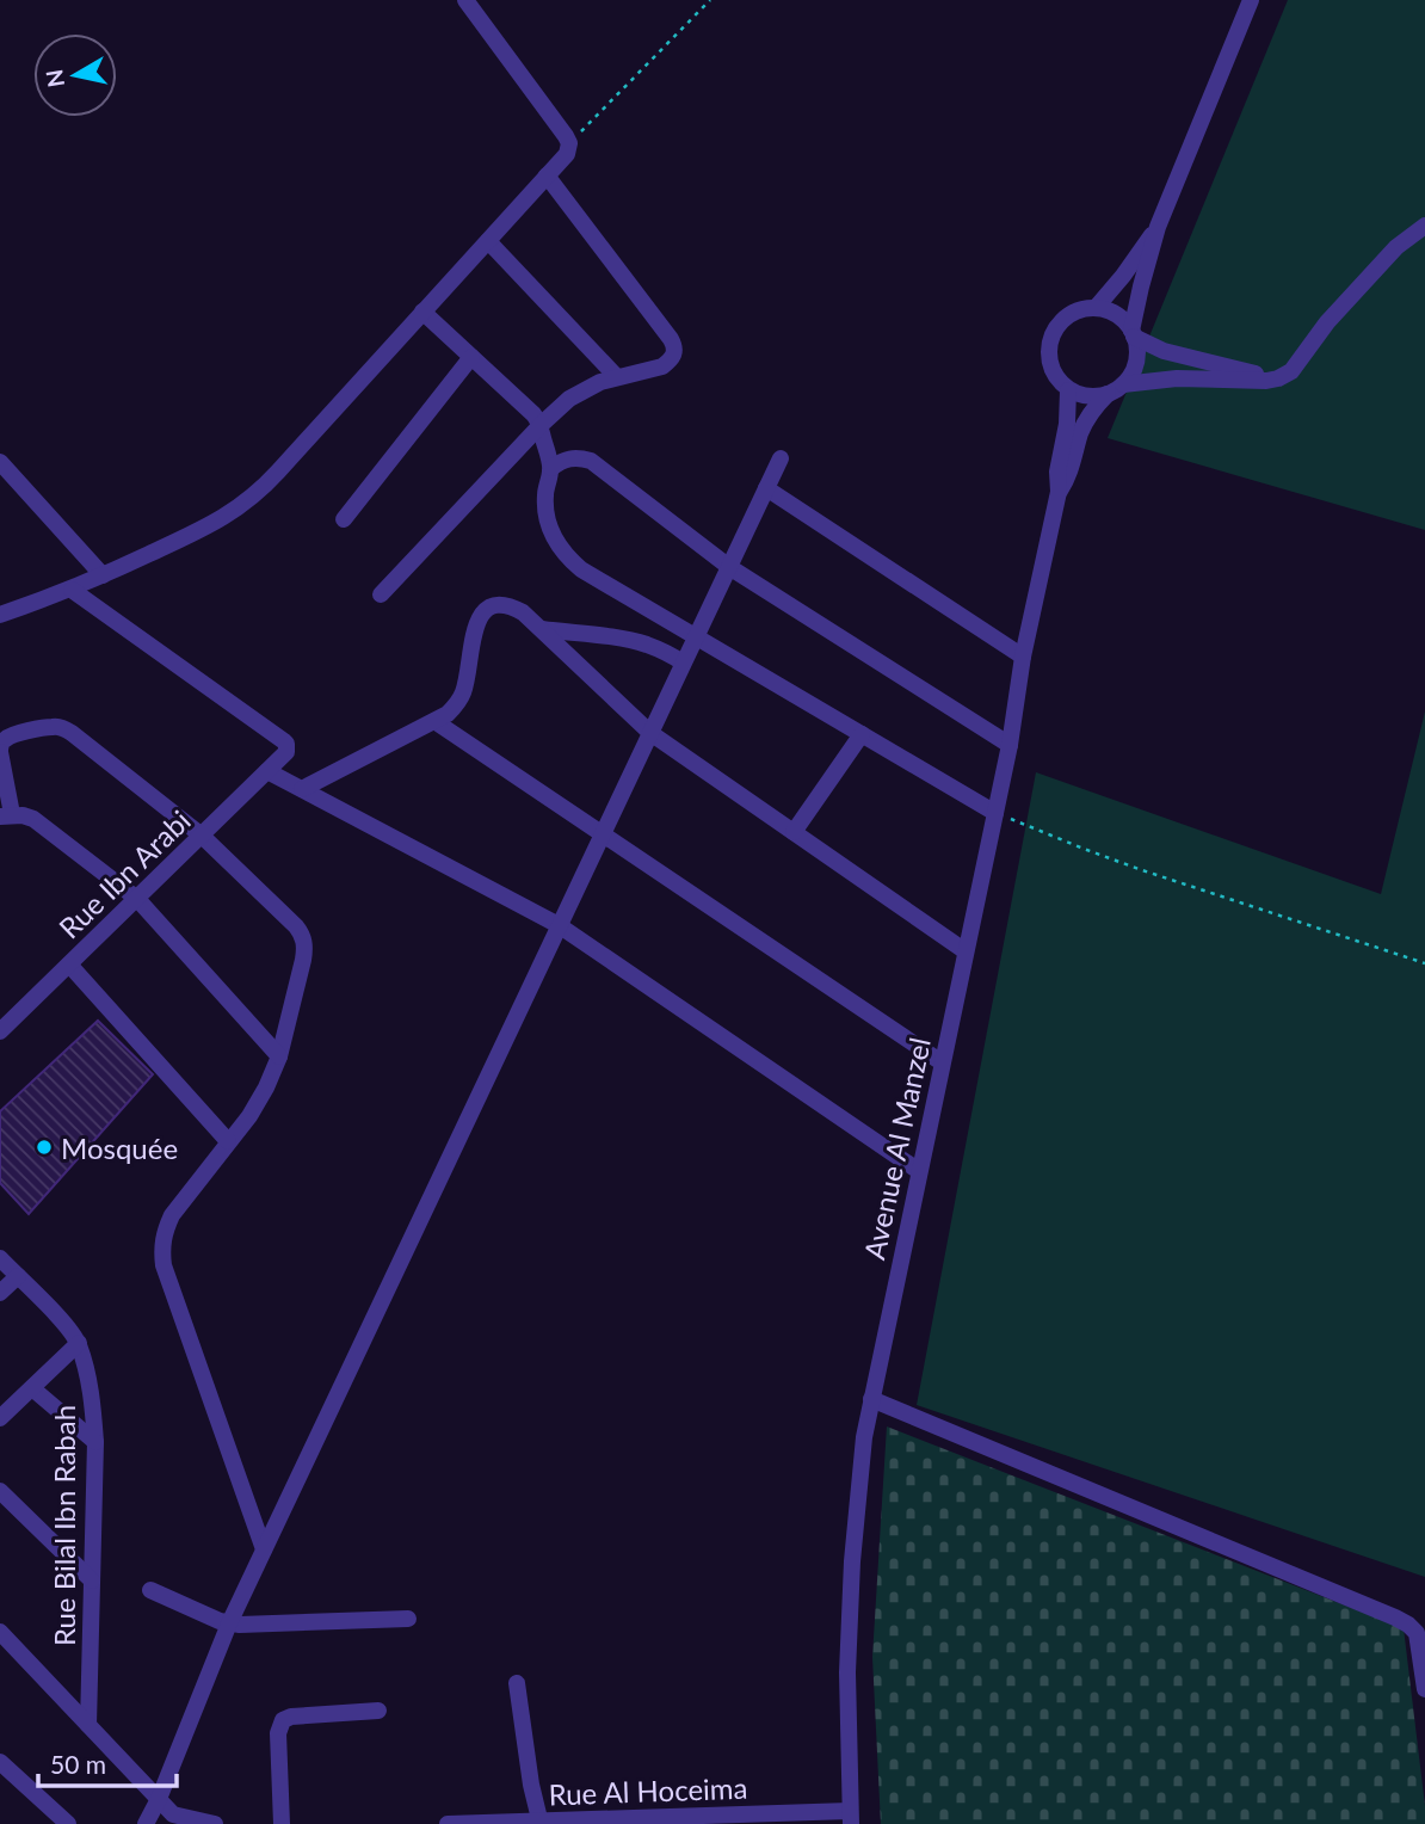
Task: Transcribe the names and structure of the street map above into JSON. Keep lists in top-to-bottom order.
{
  "streets": {
    "street": [
      "Rue Ibn Arabi",
      "Avenue Al Manzel",
      "Rue Bilal Ibn Rabah",
      "Rue Al Hoceima"
    ]
  },
  "crossings": [
    ["Avenue Al Manzel", "Rue Al Hoceima"]
  ],
  "places": ["Mosquée"],
  "scale_bar": "50 m",
  "north": "left"
}
